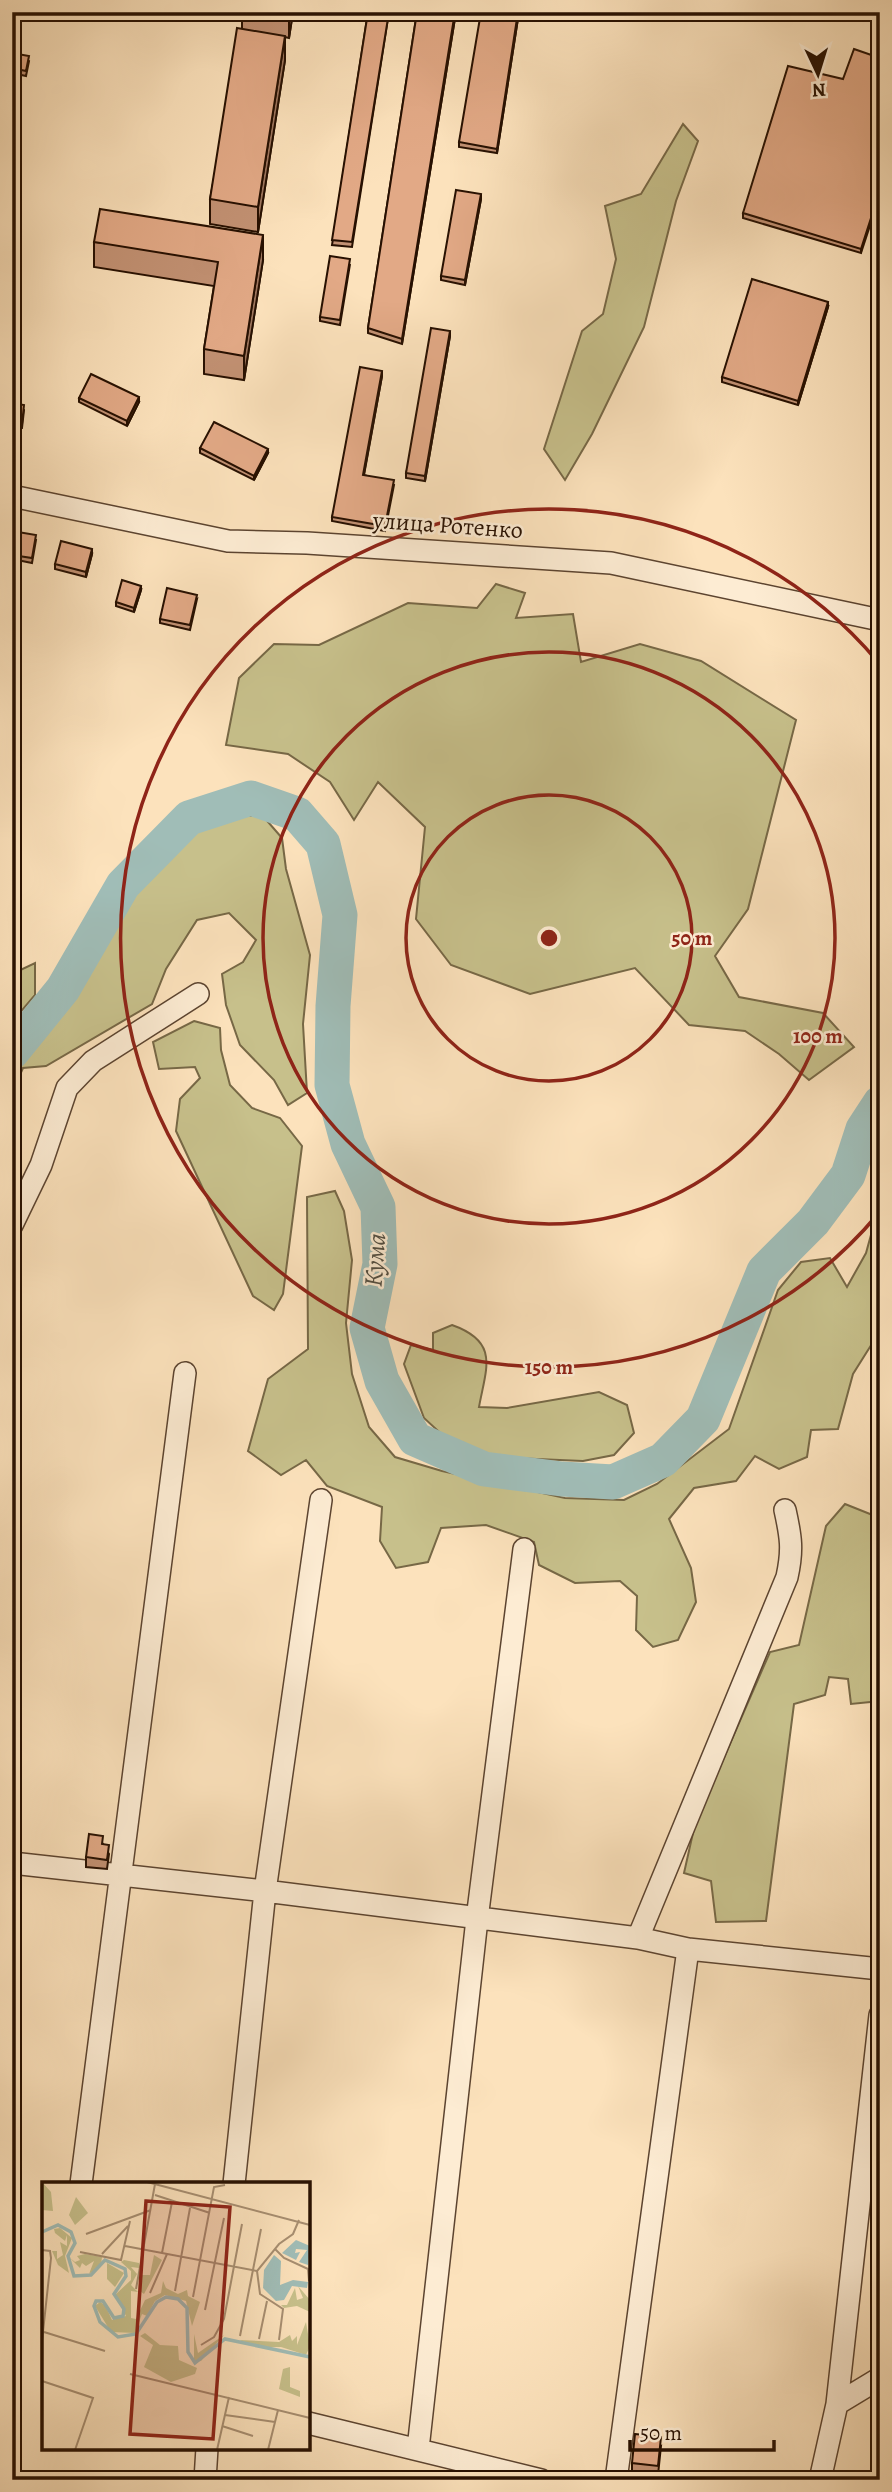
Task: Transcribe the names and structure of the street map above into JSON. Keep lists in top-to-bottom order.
{
  "streets": {
    "street": ["улица Ротенко"]
  },
  "water": ["Кума"],
  "scale_bar": "50 m",
  "north": "bottom",
  "rings": ["50 m", "100 m", "150 m"]
}
